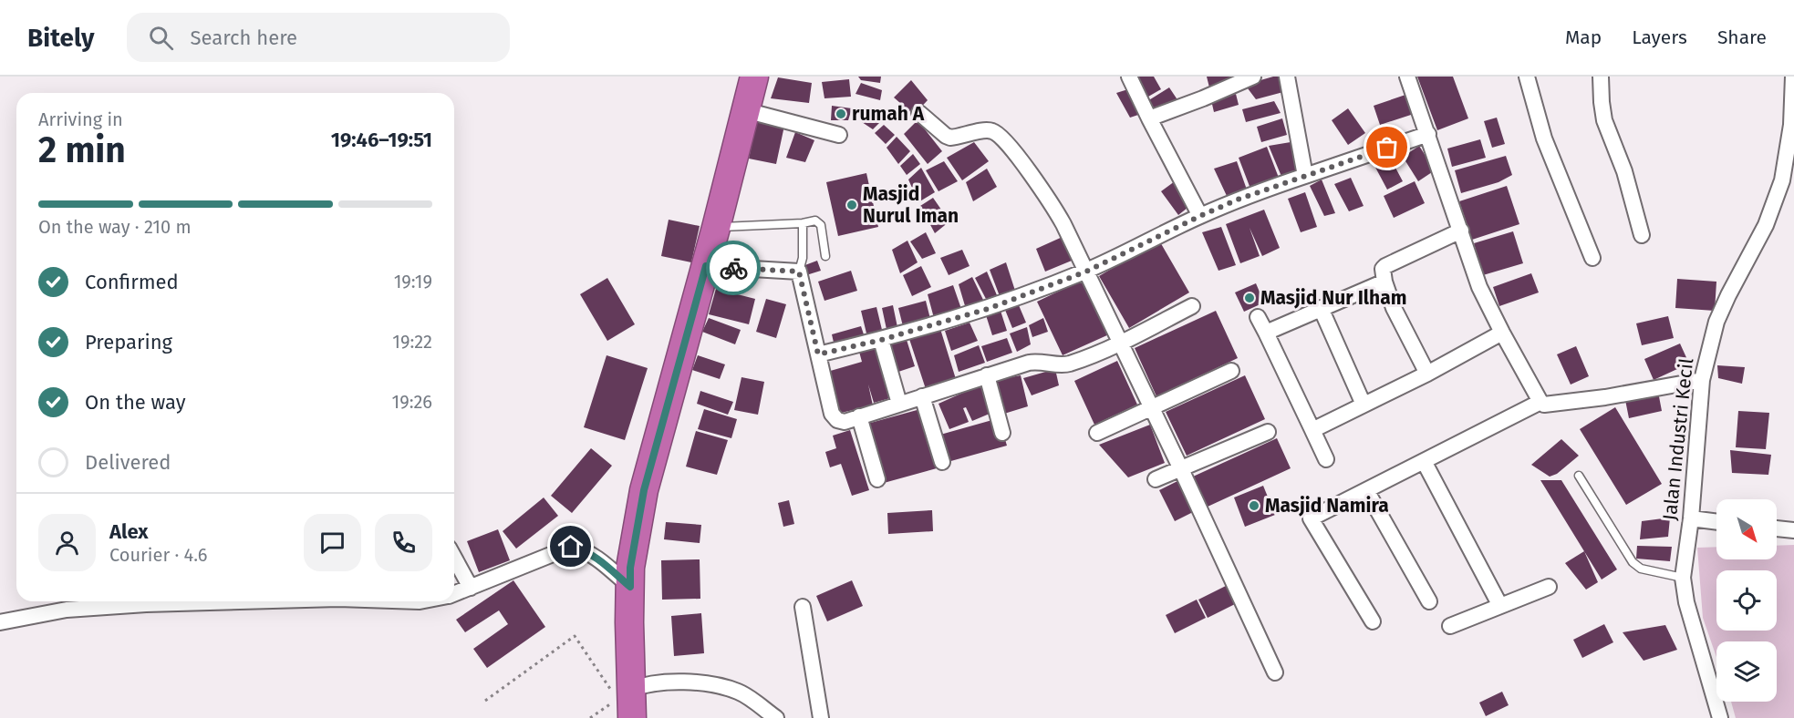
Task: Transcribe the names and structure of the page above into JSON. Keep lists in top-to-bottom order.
{
  "streets": {
    "street": ["Jalan Industri Kecil"]
  },
  "places": [
    "rumah A",
    "Masjid Nurul Iman",
    "Masjid Nur Ilham",
    "Masjid Namira"
  ],
  "north": "bottom right",
  "page": {
    "header": "Bitely",
    "search": "Search here",
    "nav": ["Map", "Layers", "Share"],
    "heading": ["2 min", "Arriving in", "19:46–19:51"],
    "panel": ["Alex", "Courier · 4.6"],
    "bar": "On the way · 210 m",
    "list": [
      ["Confirmed", "19:19"],
      ["Preparing", "19:22"],
      ["On the way", "19:26"],
      "Delivered"
    ]
  }
}
